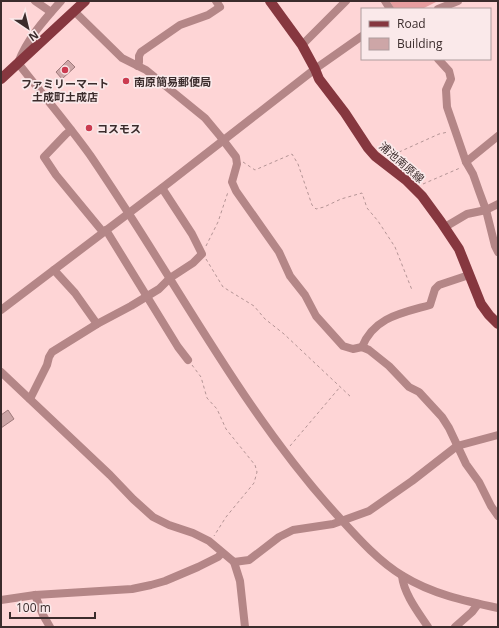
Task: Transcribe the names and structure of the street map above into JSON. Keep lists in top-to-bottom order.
{
  "streets": {
    "main road": ["浦池南原線"]
  },
  "places": ["ファミリーマート 土成町土成店", "南原簡易郵便局", "コスモス"],
  "legend": ["Road", "Building"],
  "scale_bar": "100 m",
  "north": "bottom right"
}
